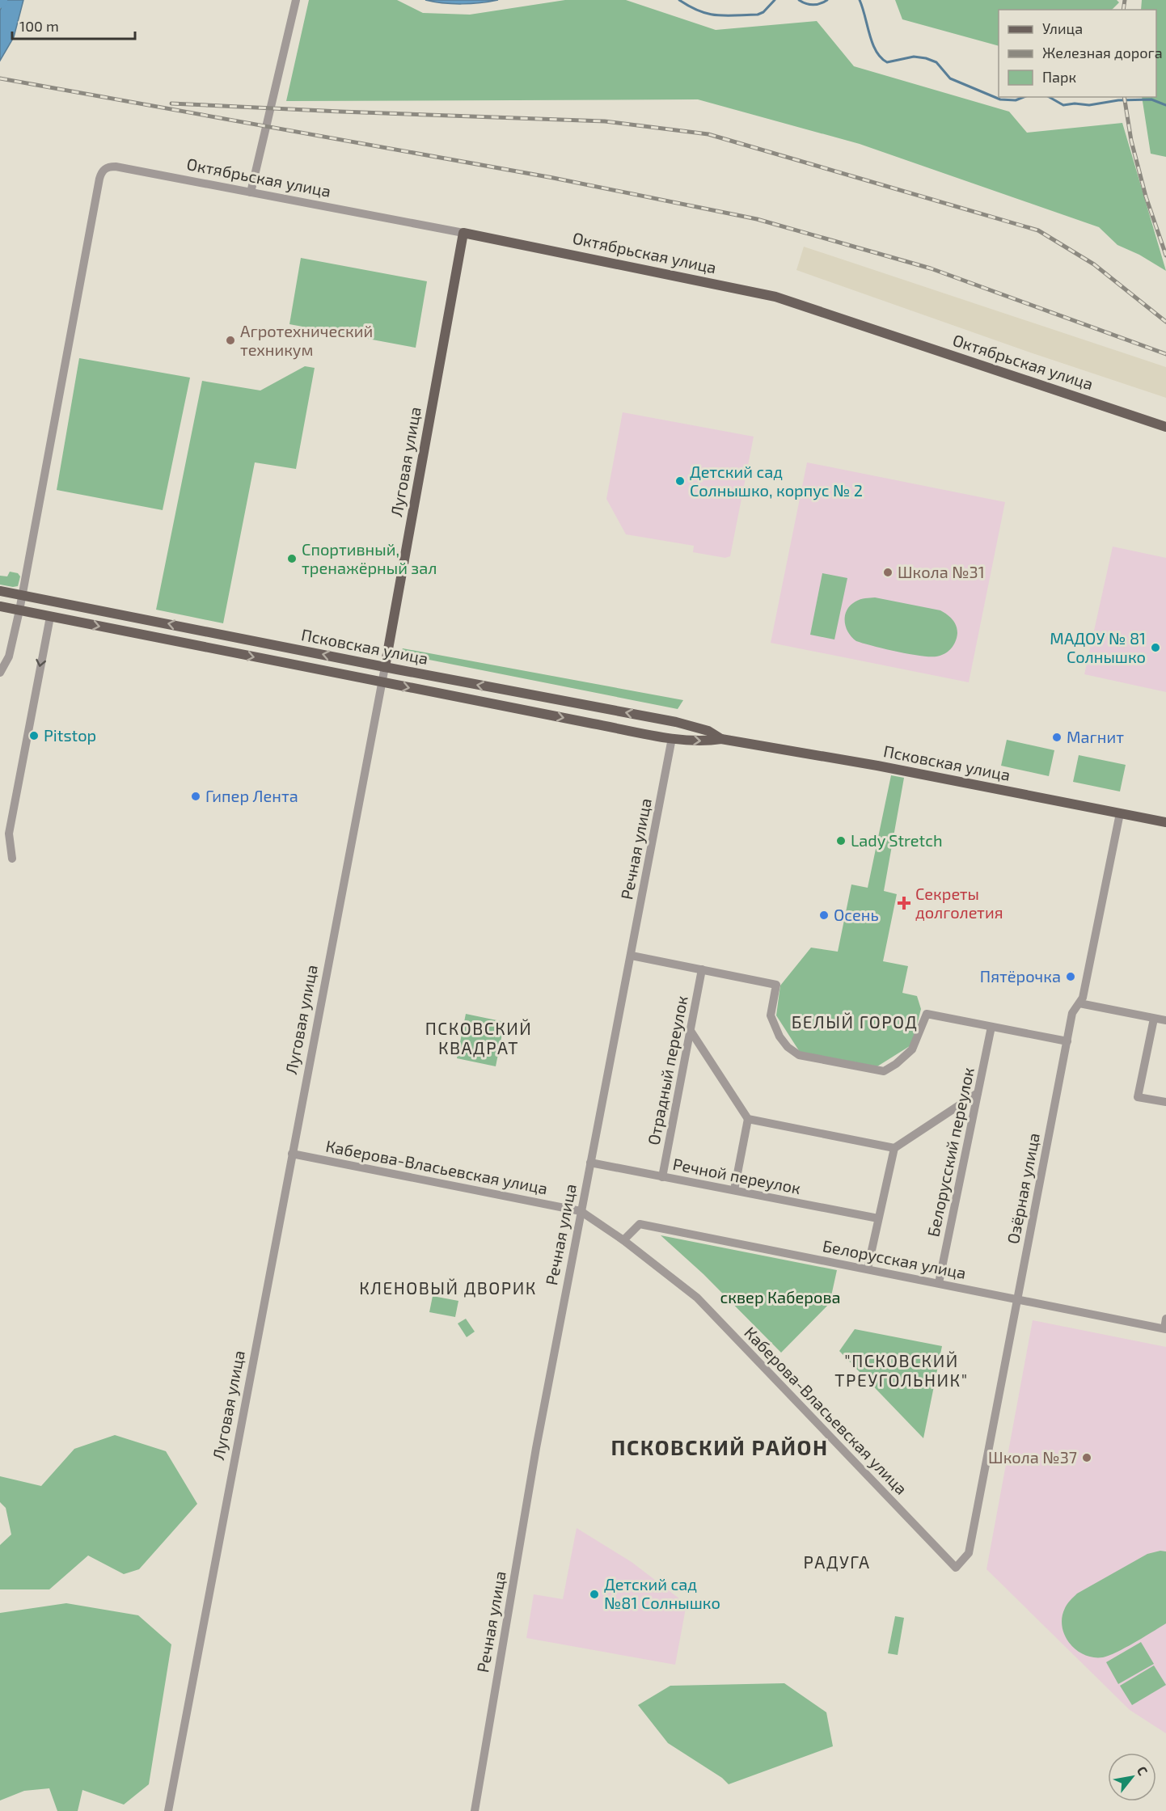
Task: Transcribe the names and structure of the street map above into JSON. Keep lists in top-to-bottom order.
{
  "streets": {
    "main road": ["Октябрьская улица", "Луговая улица", "Псковская улица"],
    "street": [
      "Речная улица",
      "Отрадный переулок",
      "Белорусский переулок",
      "Каберова-Власьевская улица",
      "Речной переулок",
      "Озёрная улица",
      "Белорусская улица"
    ]
  },
  "crossings": [
    ["Октябрьская улица", "Луговая улица"],
    ["Октябрьская улица", "Псковская улица"],
    ["Луговая улица", "Псковская улица"],
    ["Луговая улица", "Каберова-Власьевская улица"],
    ["Псковская улица", "Речная улица"],
    ["Псковская улица", "Озёрная улица"],
    ["Речная улица", "Каберова-Власьевская улица"],
    ["Речная улица", "Речной переулок"],
    ["Отрадный переулок", "Речной переулок"],
    ["Белорусский переулок", "Белорусская улица"],
    ["Каберова-Власьевская улица", "Озёрная улица"],
    ["Каберова-Власьевская улица", "Белорусская улица"],
    ["Озёрная улица", "Белорусская улица"]
  ],
  "districts": [
    "БЕЛЫЙ ГОРОД",
    "ПСКОВСКИЙ КВАДРАТ",
    "КЛЕНОВЫЙ ДВОРИК",
    "\"ПСКОВСКИЙ ТРЕУГОЛЬНИК\"",
    "ПСКОВСКИЙ РАЙОН",
    "РАДУГА"
  ],
  "parks": ["сквер Каберова"],
  "places": {
    "other": [
      "Агротехнический техникум",
      "Детский сад Солнышко, корпус № 2",
      "Спортивный, тренажёрный зал",
      "Школа №31",
      "МАДОУ № 81 Солнышко",
      "Pitstop",
      "Магнит",
      "Гипер Лента",
      "Lady Stretch",
      "Осень",
      "Пятёрочка",
      "Школа №37",
      "Детский сад №81 Солнышко"
    ],
    "health": ["Секреты долголетия"]
  },
  "legend": ["Улица", "Железная дорога", "Парк"],
  "scale_bar": "100 m",
  "north": "top right"
}
